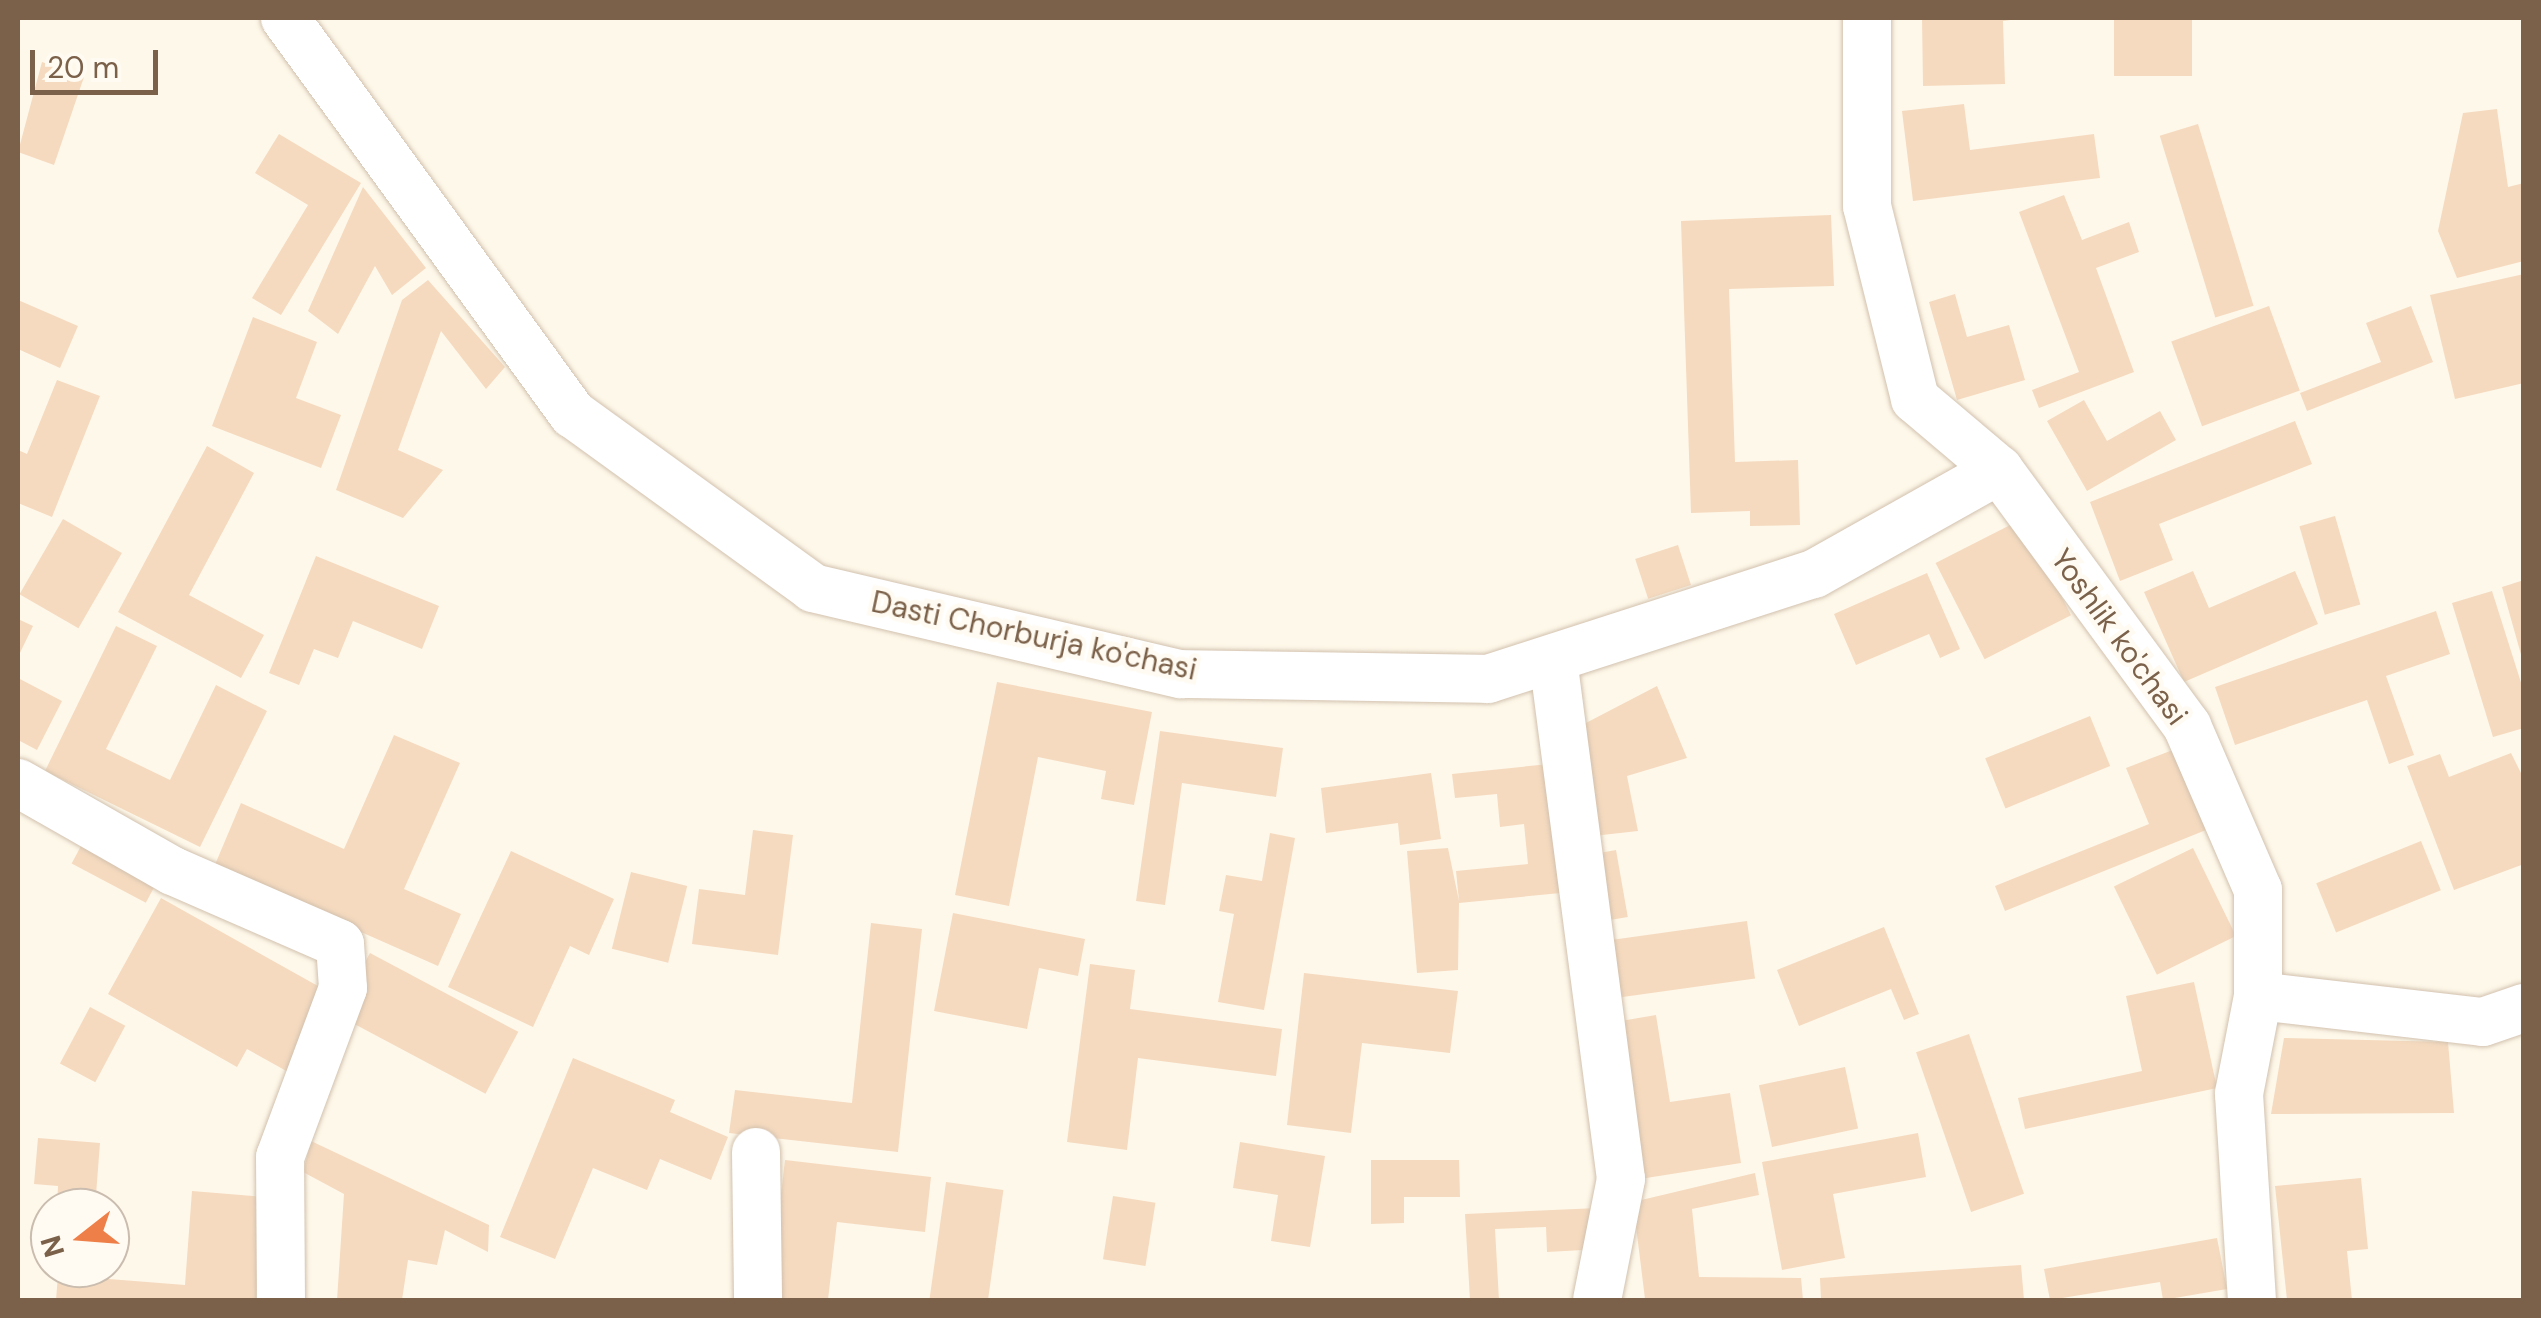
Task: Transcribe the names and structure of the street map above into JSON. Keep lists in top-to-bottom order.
{
  "streets": {
    "street": ["Dasti Chorburja ko'chasi", "Yoshlik ko'chasi"]
  },
  "crossings": [
    ["Dasti Chorburja ko'chasi", "Yoshlik ko'chasi"]
  ],
  "scale_bar": "20 m",
  "north": "left"
}
